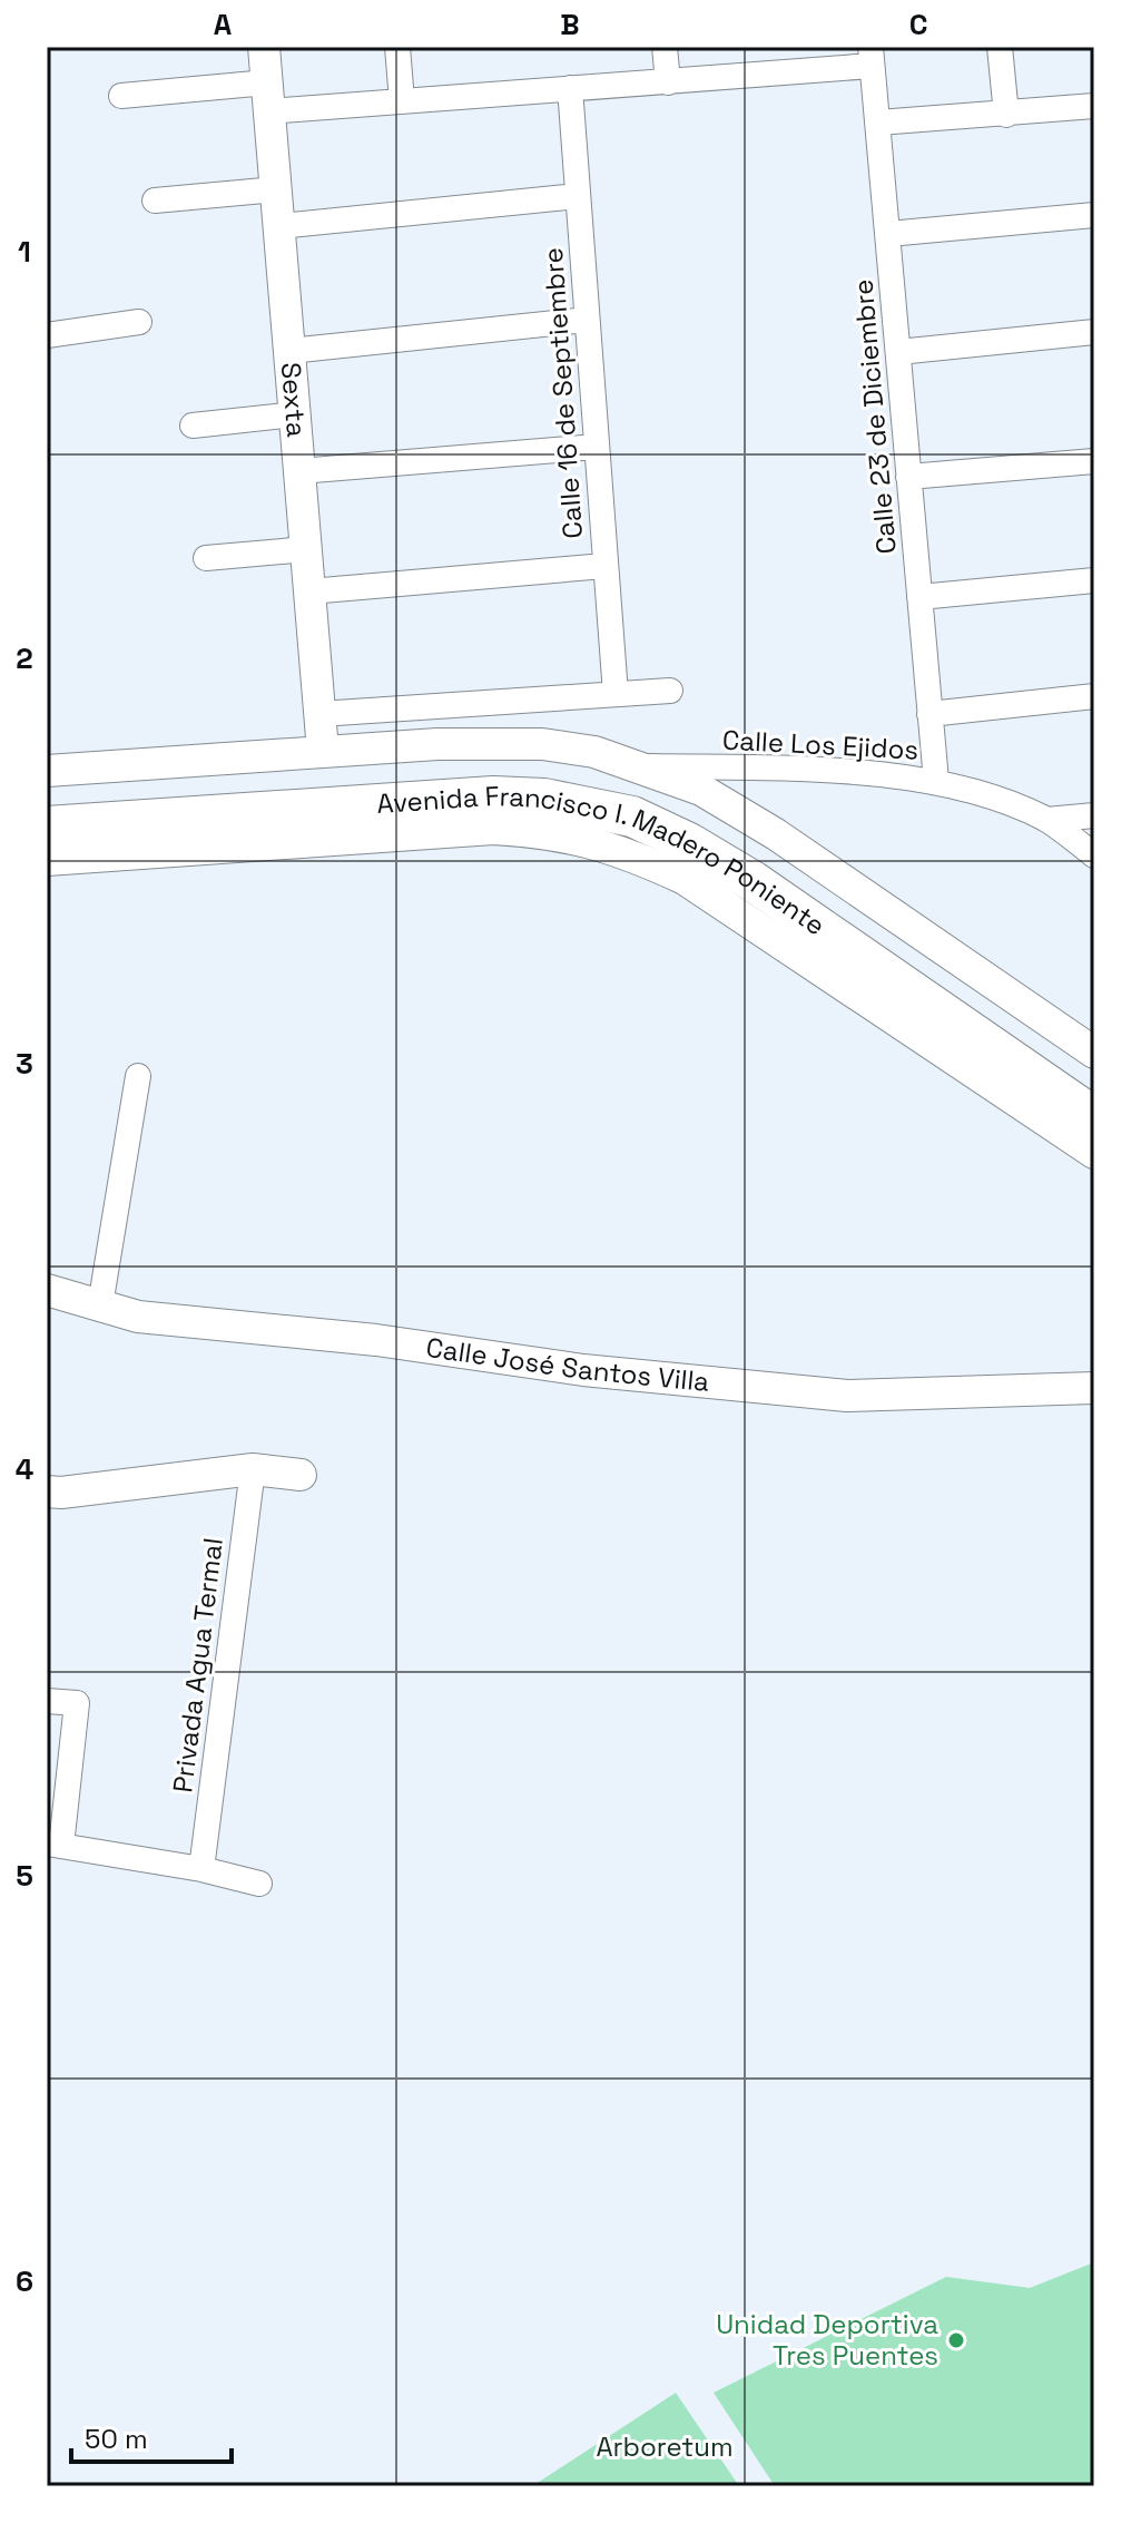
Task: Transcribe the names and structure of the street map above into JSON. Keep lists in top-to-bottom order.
{
  "streets": {
    "main road": ["Avenida Francisco I. Madero Poniente"],
    "street": [
      "Calle 16 de Septiembre",
      "Sexta",
      "Calle 23 de Diciembre",
      "Calle Los Ejidos",
      "Calle José Santos Villa",
      "Privada Agua Termal"
    ]
  },
  "crossings": [
    ["Calle 23 de Diciembre", "Calle Los Ejidos"]
  ],
  "parks": ["Arboretum"],
  "places": ["Unidad Deportiva Tres Puentes"],
  "scale_bar": "50 m",
  "grid": {
    "columns": ["A", "B", "C"],
    "rows": [
      "1",
      "2",
      "3",
      "4",
      "5",
      "6"
    ]
  }
}
